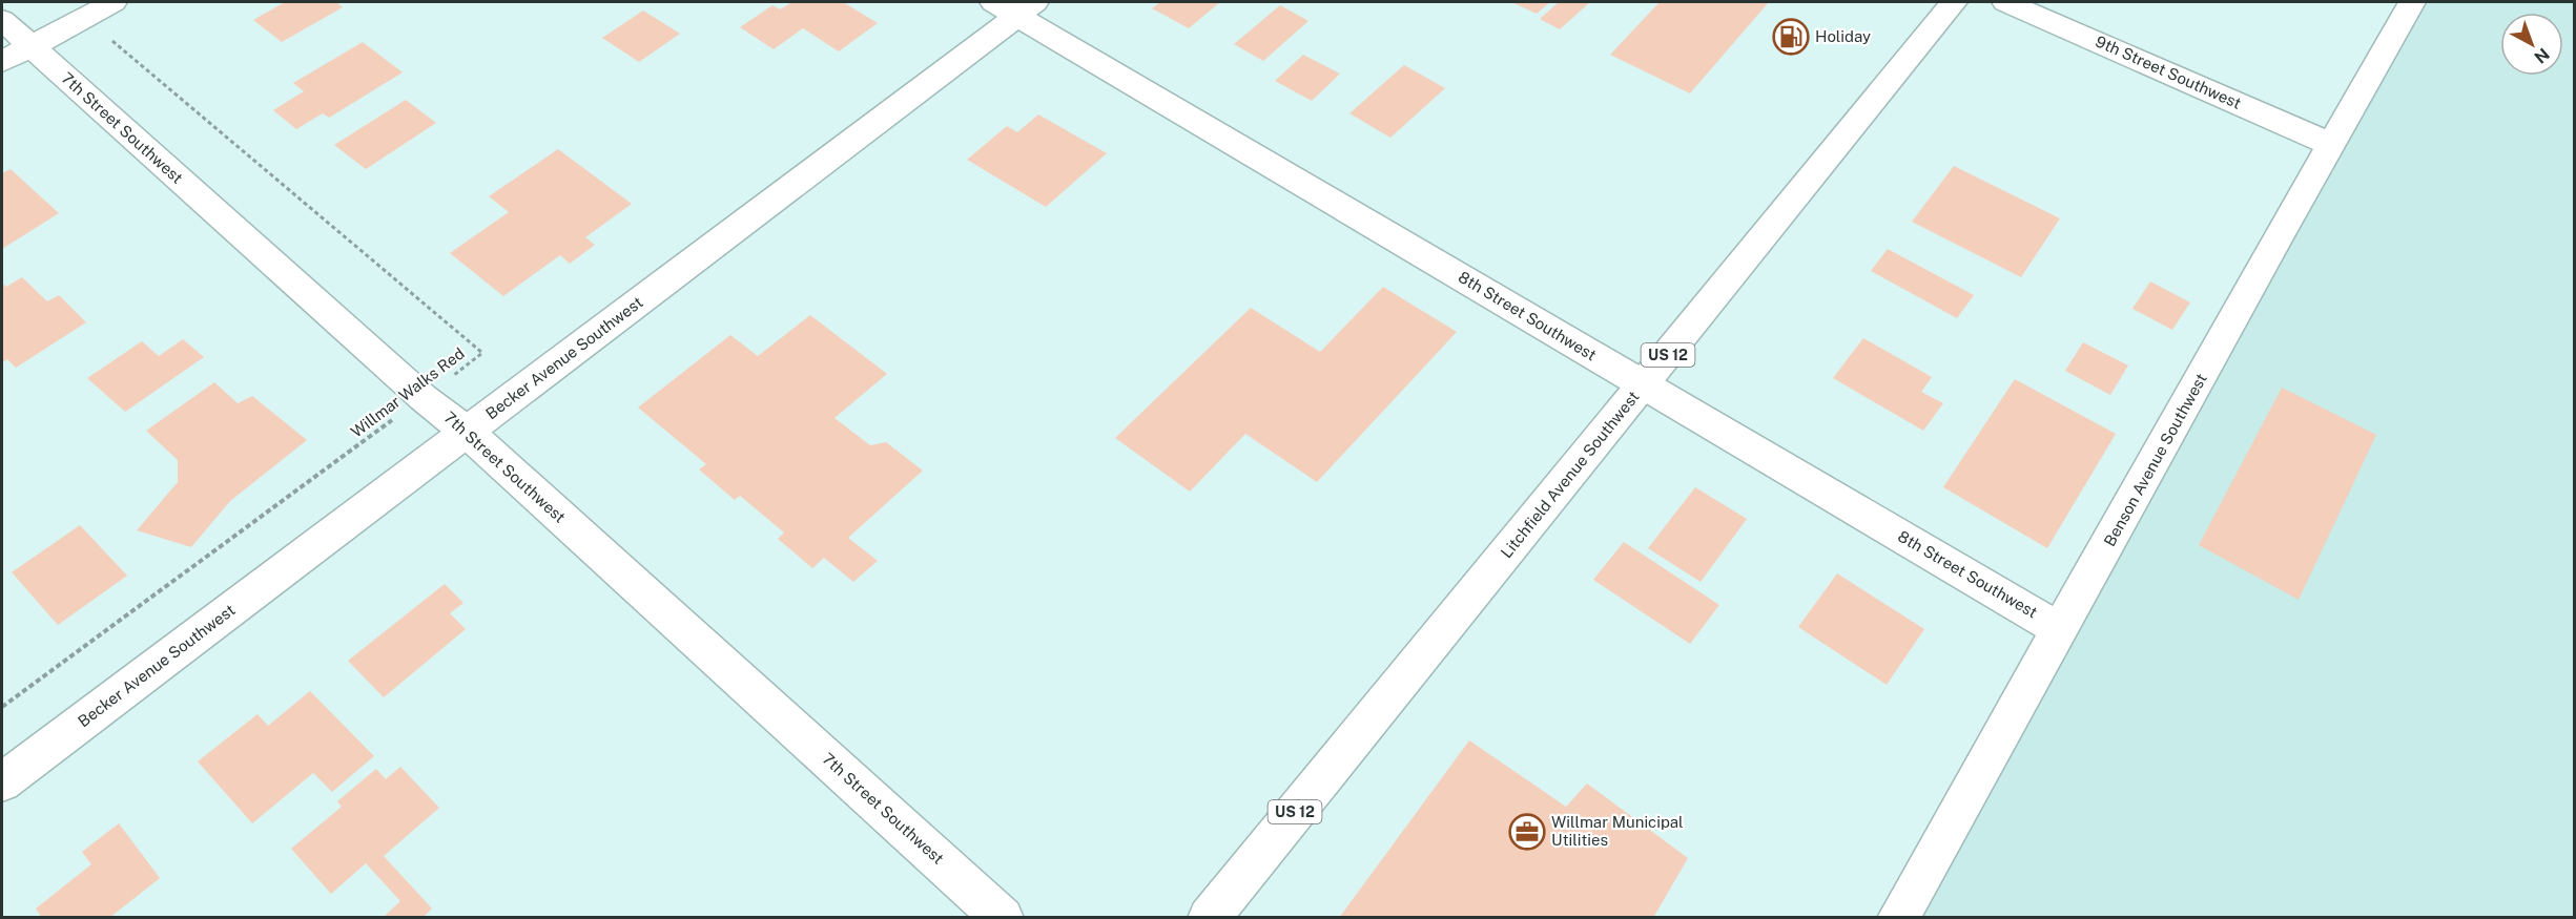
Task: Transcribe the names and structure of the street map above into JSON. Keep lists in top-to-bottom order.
{
  "streets": {
    "main road": [
      "9th Street Southwest",
      "7th Street Southwest",
      "8th Street Southwest",
      "US 12",
      "Becker Avenue Southwest",
      "Benson Avenue Southwest",
      "Litchfield Avenue Southwest"
    ],
    "path": ["Willmar Walks Red"]
  },
  "crossings": [
    ["9th Street Southwest", "Benson Avenue Southwest"],
    ["7th Street Southwest", "Becker Avenue Southwest"],
    ["7th Street Southwest", "Willmar Walks Red"],
    ["8th Street Southwest", "Becker Avenue Southwest"],
    ["8th Street Southwest", "Benson Avenue Southwest"],
    ["8th Street Southwest", "Litchfield Avenue Southwest"]
  ],
  "places": {
    "fuel station": ["Holiday"],
    "office": ["Willmar Municipal Utilities"]
  },
  "north": "bottom right"
}
